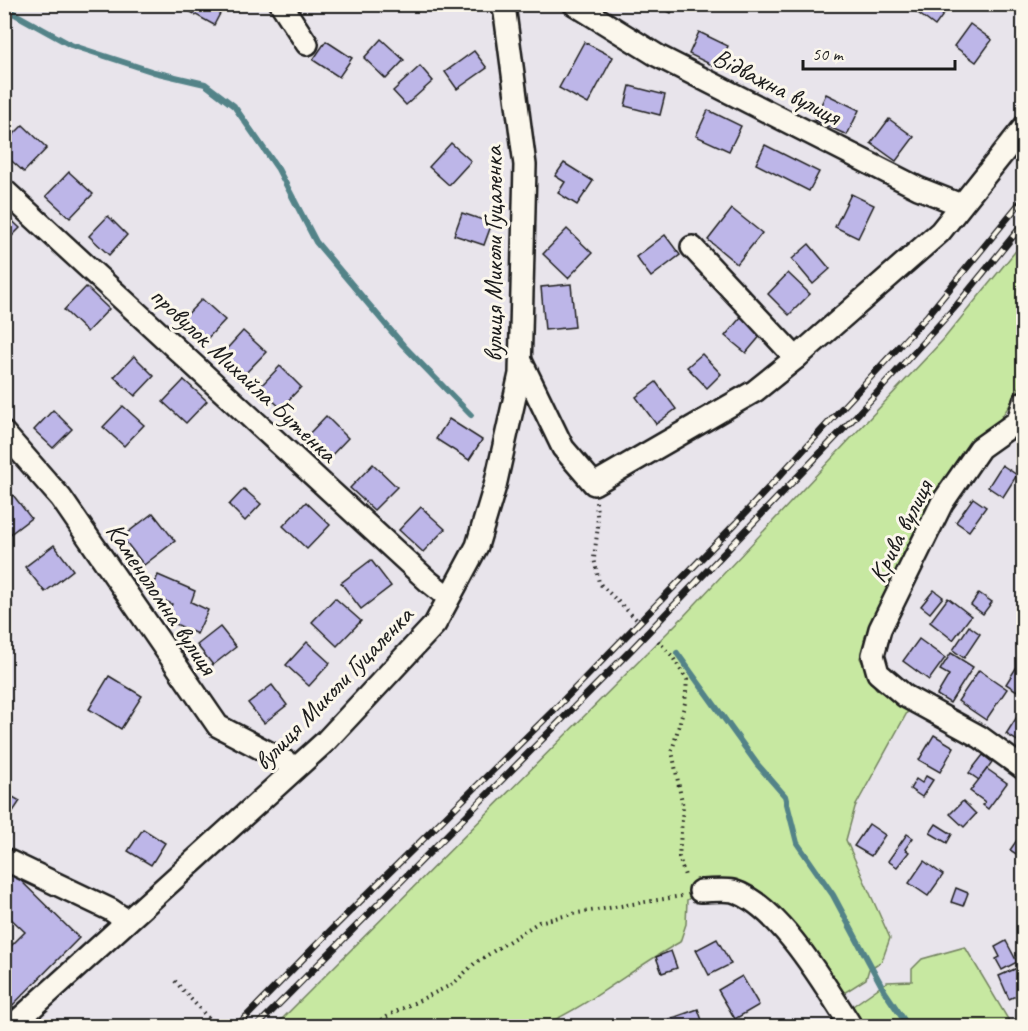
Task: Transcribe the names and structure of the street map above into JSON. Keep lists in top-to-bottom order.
{
  "streets": {
    "street": [
      "Відважна вулиця",
      "вулиця Миколи Гуцаленка",
      "провулок Михайла Бутенка",
      "Крива вулиця",
      "Каменоломна вулиця"
    ]
  },
  "crossings": [
    ["вулиця Миколи Гуцаленка", "провулок Михайла Бутенка"],
    ["вулиця Миколи Гуцаленка", "Каменоломна вулиця"]
  ],
  "scale_bar": "50 m"
}
